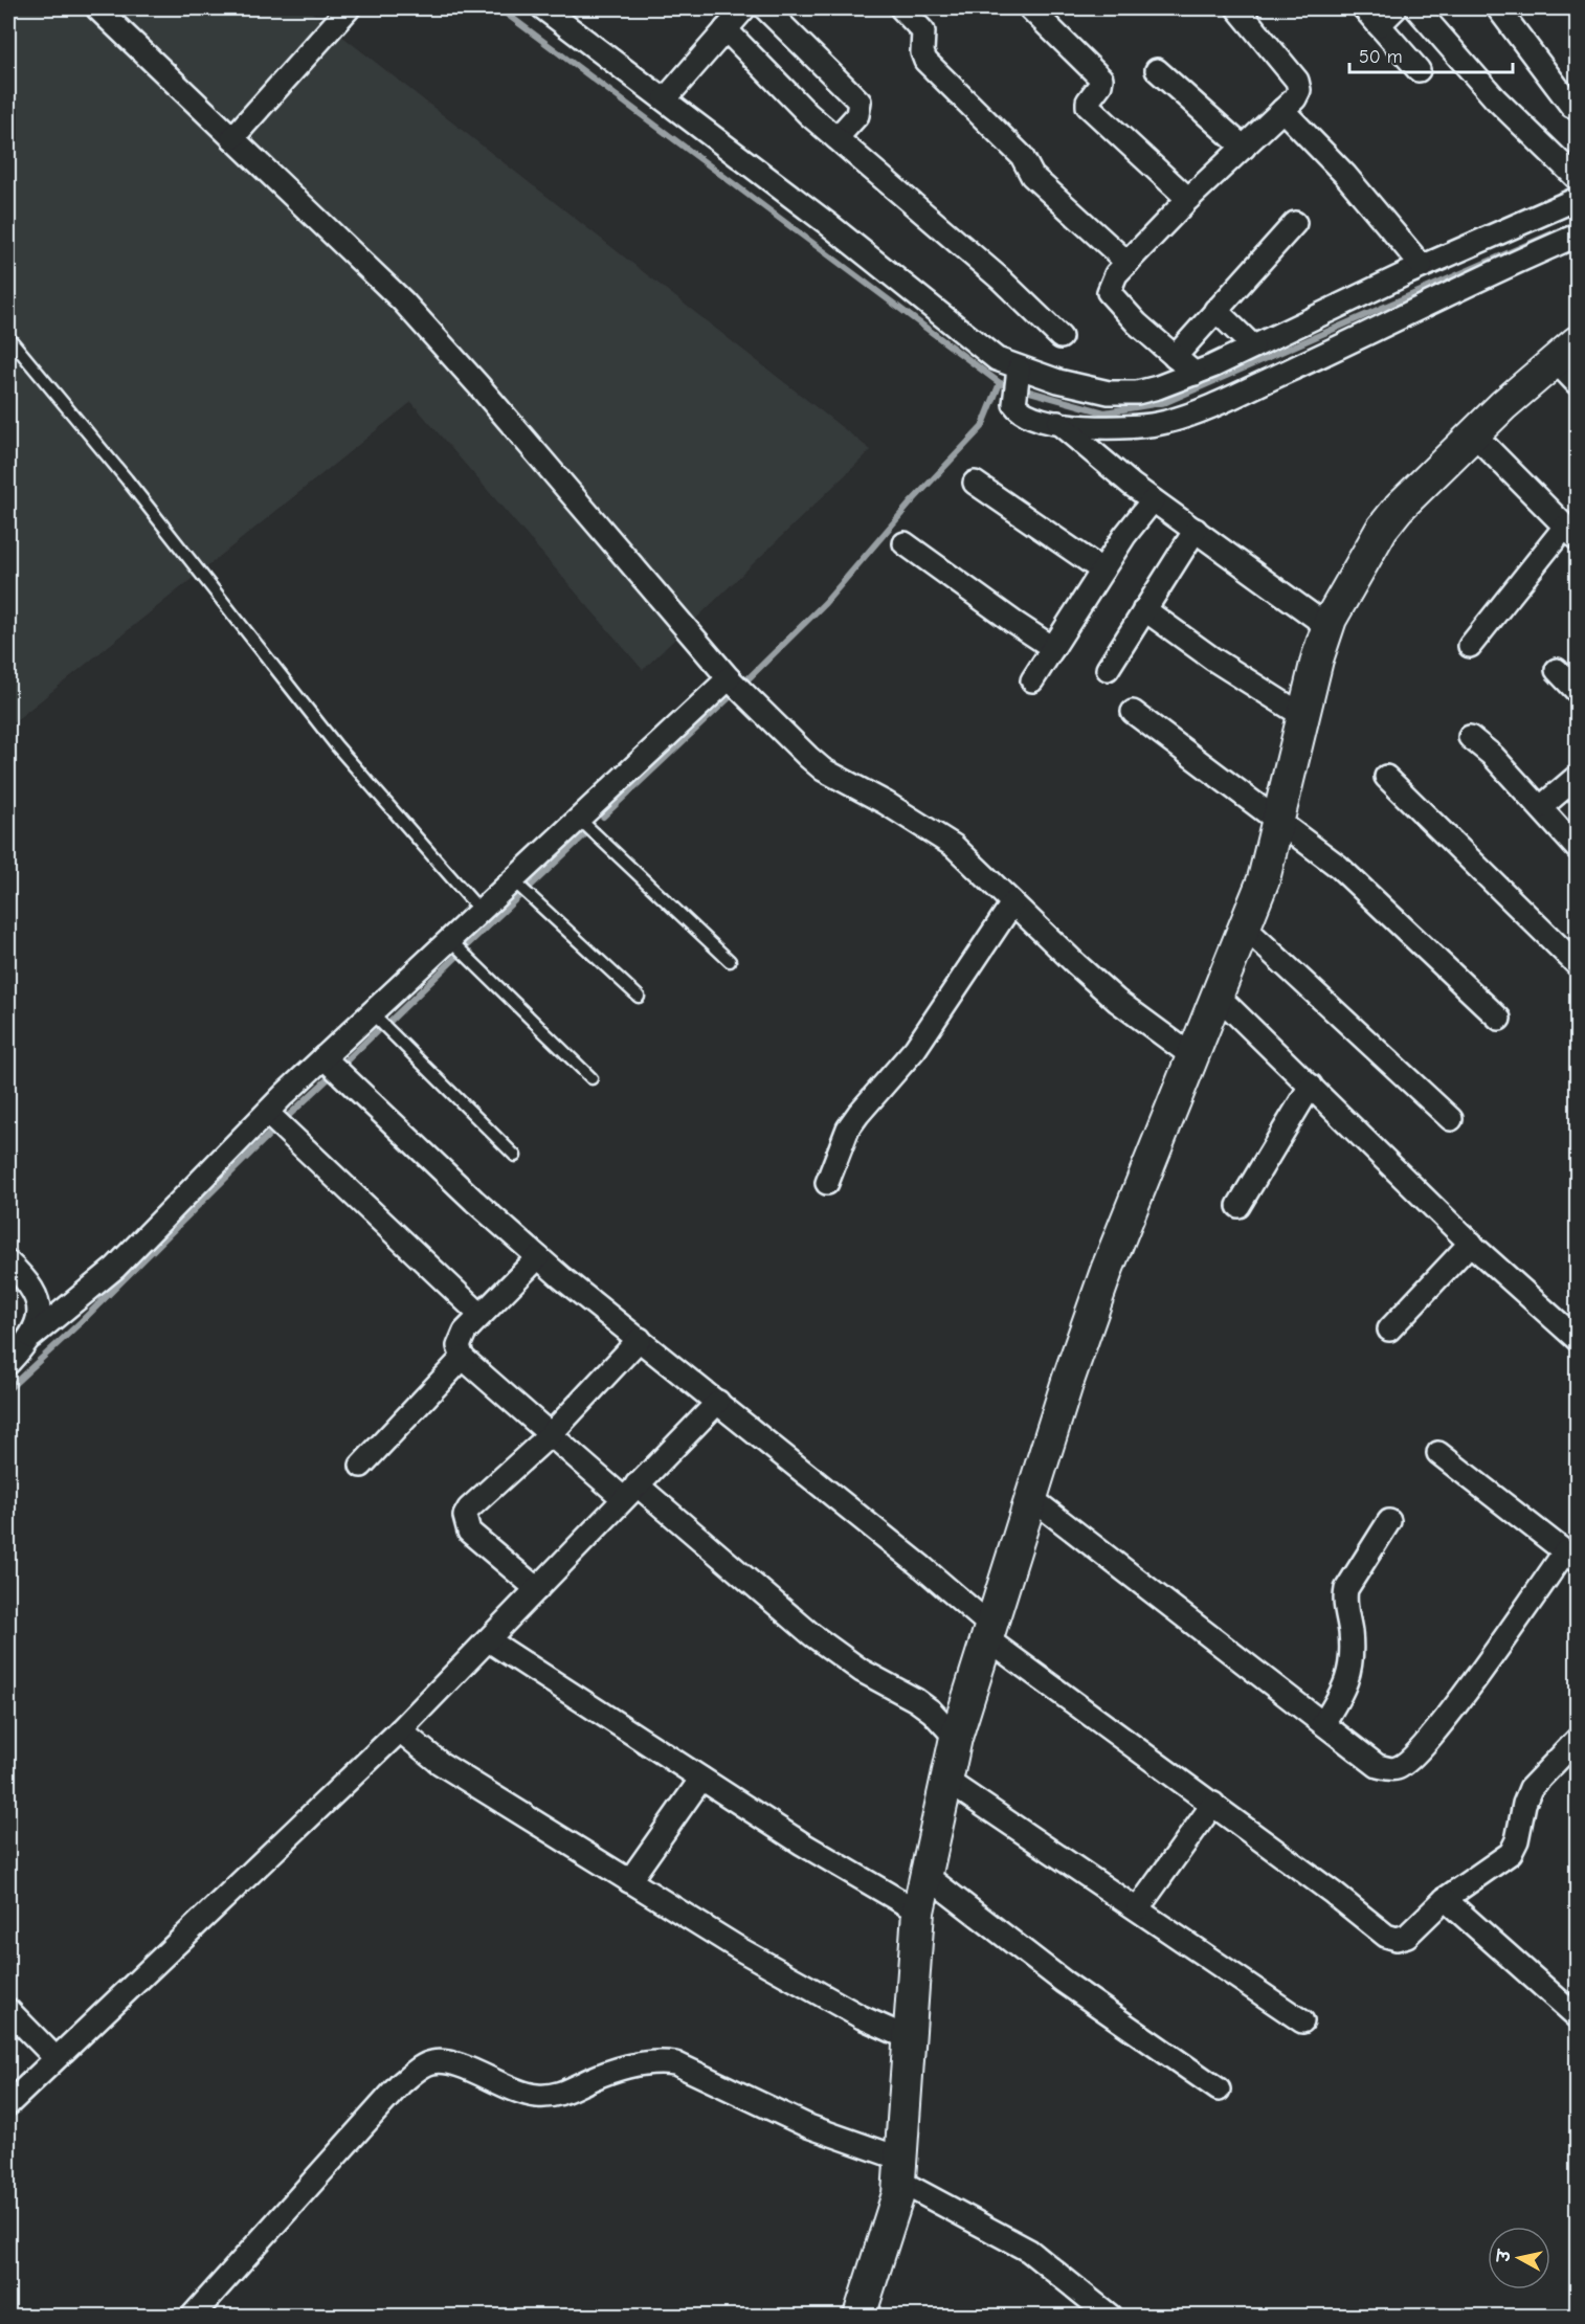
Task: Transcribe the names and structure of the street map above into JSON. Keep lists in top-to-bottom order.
{
  "scale_bar": "50 m",
  "north": "left"
}
